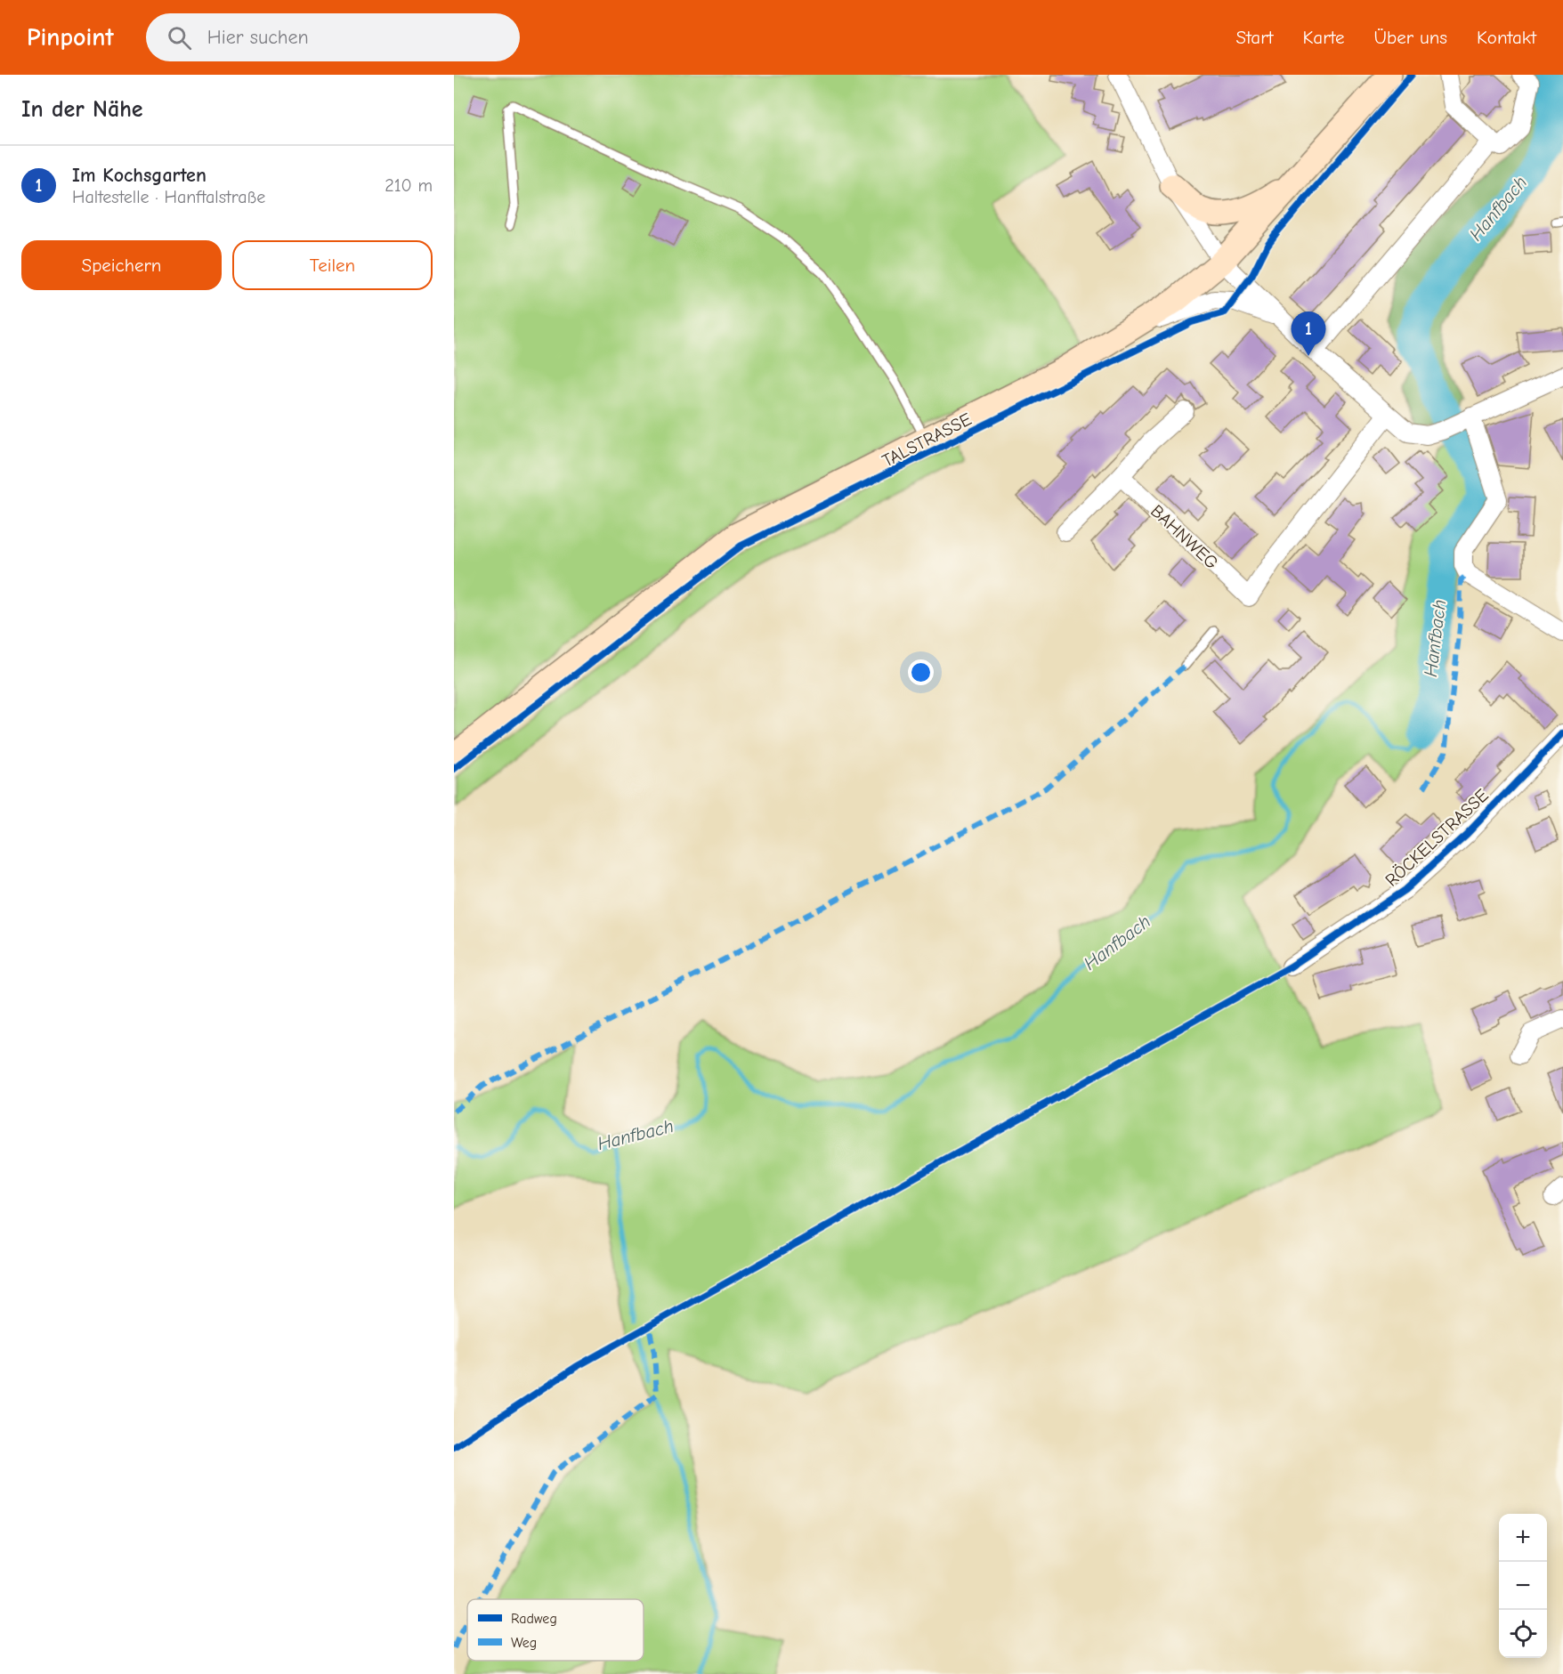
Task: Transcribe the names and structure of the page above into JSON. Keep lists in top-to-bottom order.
{
  "streets": {
    "main road": ["TALSTRASSE"],
    "street": ["BAHNWEG", "RÖCKELSTRASSE"]
  },
  "water": ["Hanfbach"],
  "legend": ["Radweg", "Weg"],
  "page": {
    "header": "Pinpoint",
    "search": "Hier suchen",
    "nav": [
      "Start",
      "Karte",
      "Über uns",
      "Kontakt"
    ],
    "heading": "In der Nähe",
    "list": [
      {
        "mark": "1",
        "name": "Im Kochsgarten",
        "note": "Haltestelle · Hanftalstraße",
        "value": "210 m"
      }
    ],
    "buttons": ["Speichern", "Teilen"],
    "pins": "1",
    "map_buttons": ["+", "−"]
  }
}
